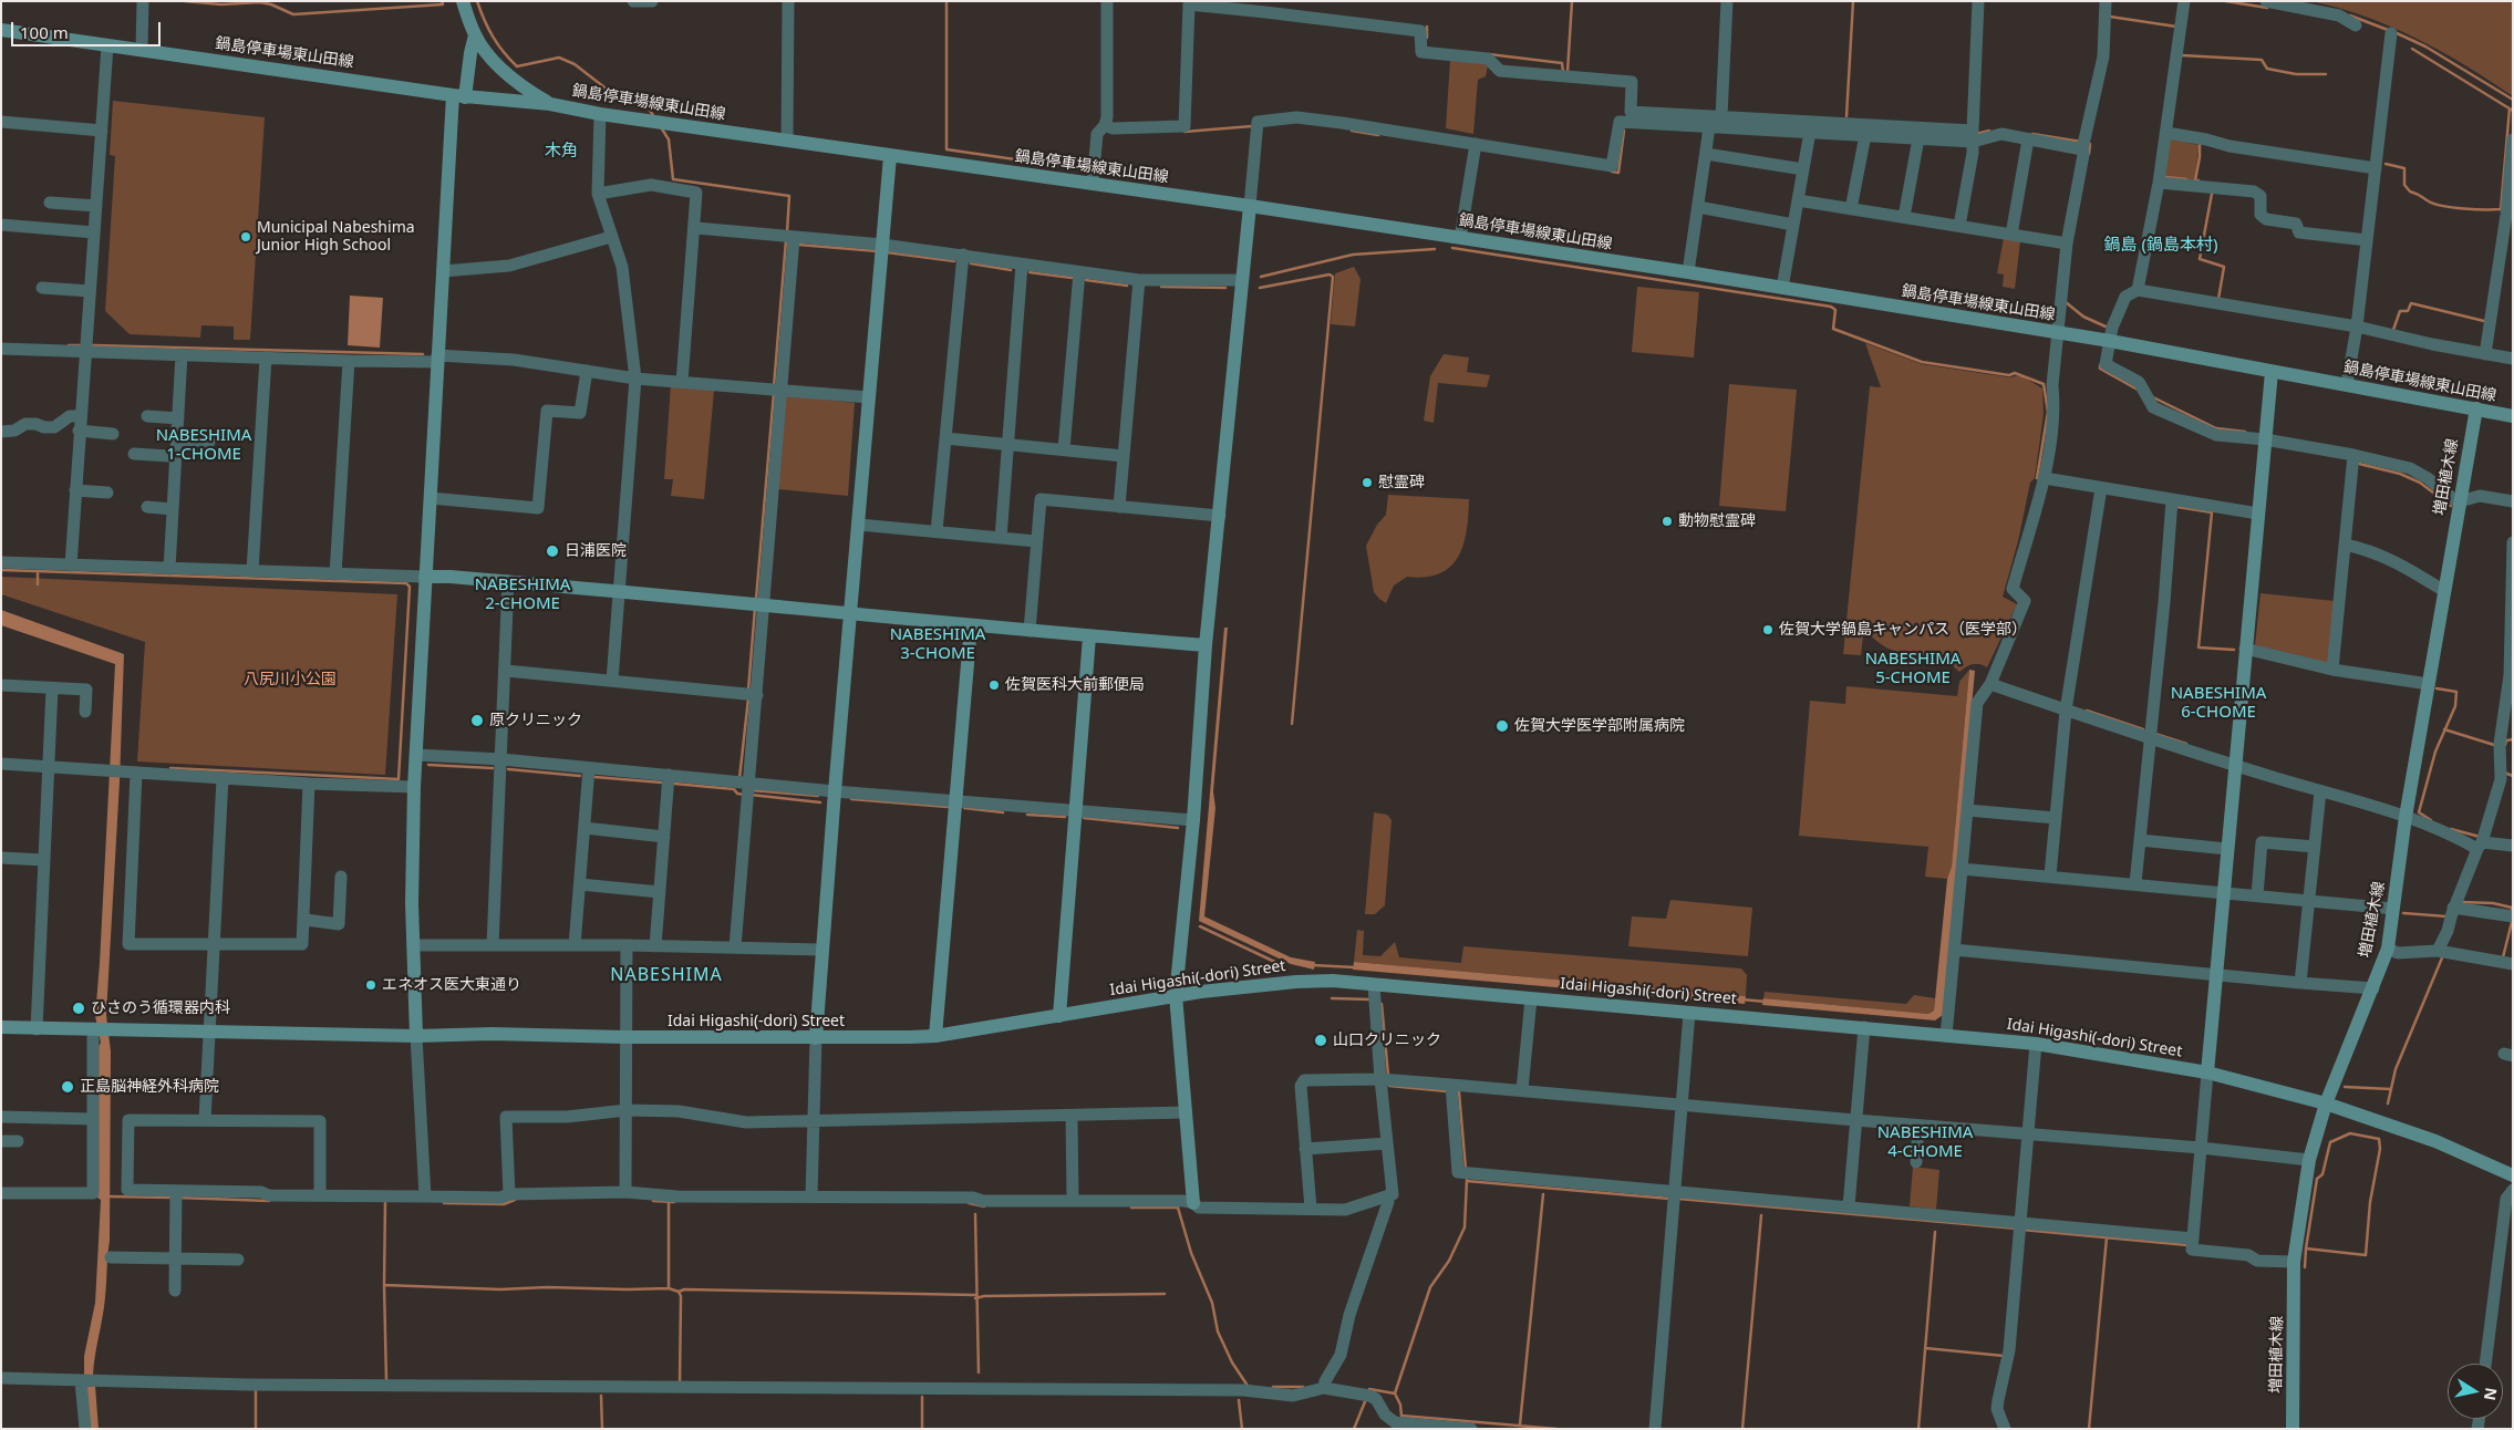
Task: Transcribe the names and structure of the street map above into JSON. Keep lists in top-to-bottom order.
{
  "streets": {
    "street": [
      "鍋島停車場東山田線",
      "鍋島停車場線東山田線",
      "増田植木線",
      "Idai Higashi(-dori) Street"
    ]
  },
  "crossings": [
    ["鍋島停車場東山田線", "鍋島停車場線東山田線"],
    ["鍋島停車場線東山田線", "増田植木線"],
    ["増田植木線", "Idai Higashi(-dori) Street"]
  ],
  "districts": [
    "木角",
    "鍋島 (鍋島本村)",
    "NABESHIMA 1-CHOME",
    "NABESHIMA 2-CHOME",
    "NABESHIMA 3-CHOME",
    "NABESHIMA 5-CHOME",
    "NABESHIMA 6-CHOME",
    "NABESHIMA",
    "NABESHIMA 4-CHOME"
  ],
  "parks": ["八尻川小公園"],
  "places": [
    "Municipal Nabeshima Junior High School",
    "慰霊碑",
    "動物慰霊碑",
    "日浦医院",
    "佐賀大学鍋島キャンパス（医学部）",
    "佐賀医科大前郵便局",
    "原クリニック",
    "佐賀大学医学部附属病院",
    "エネオス医大東通り",
    "ひさのう循環器内科",
    "山口クリニック",
    "正島脳神経外科病院"
  ],
  "scale_bar": "100 m",
  "north": "right"
}
